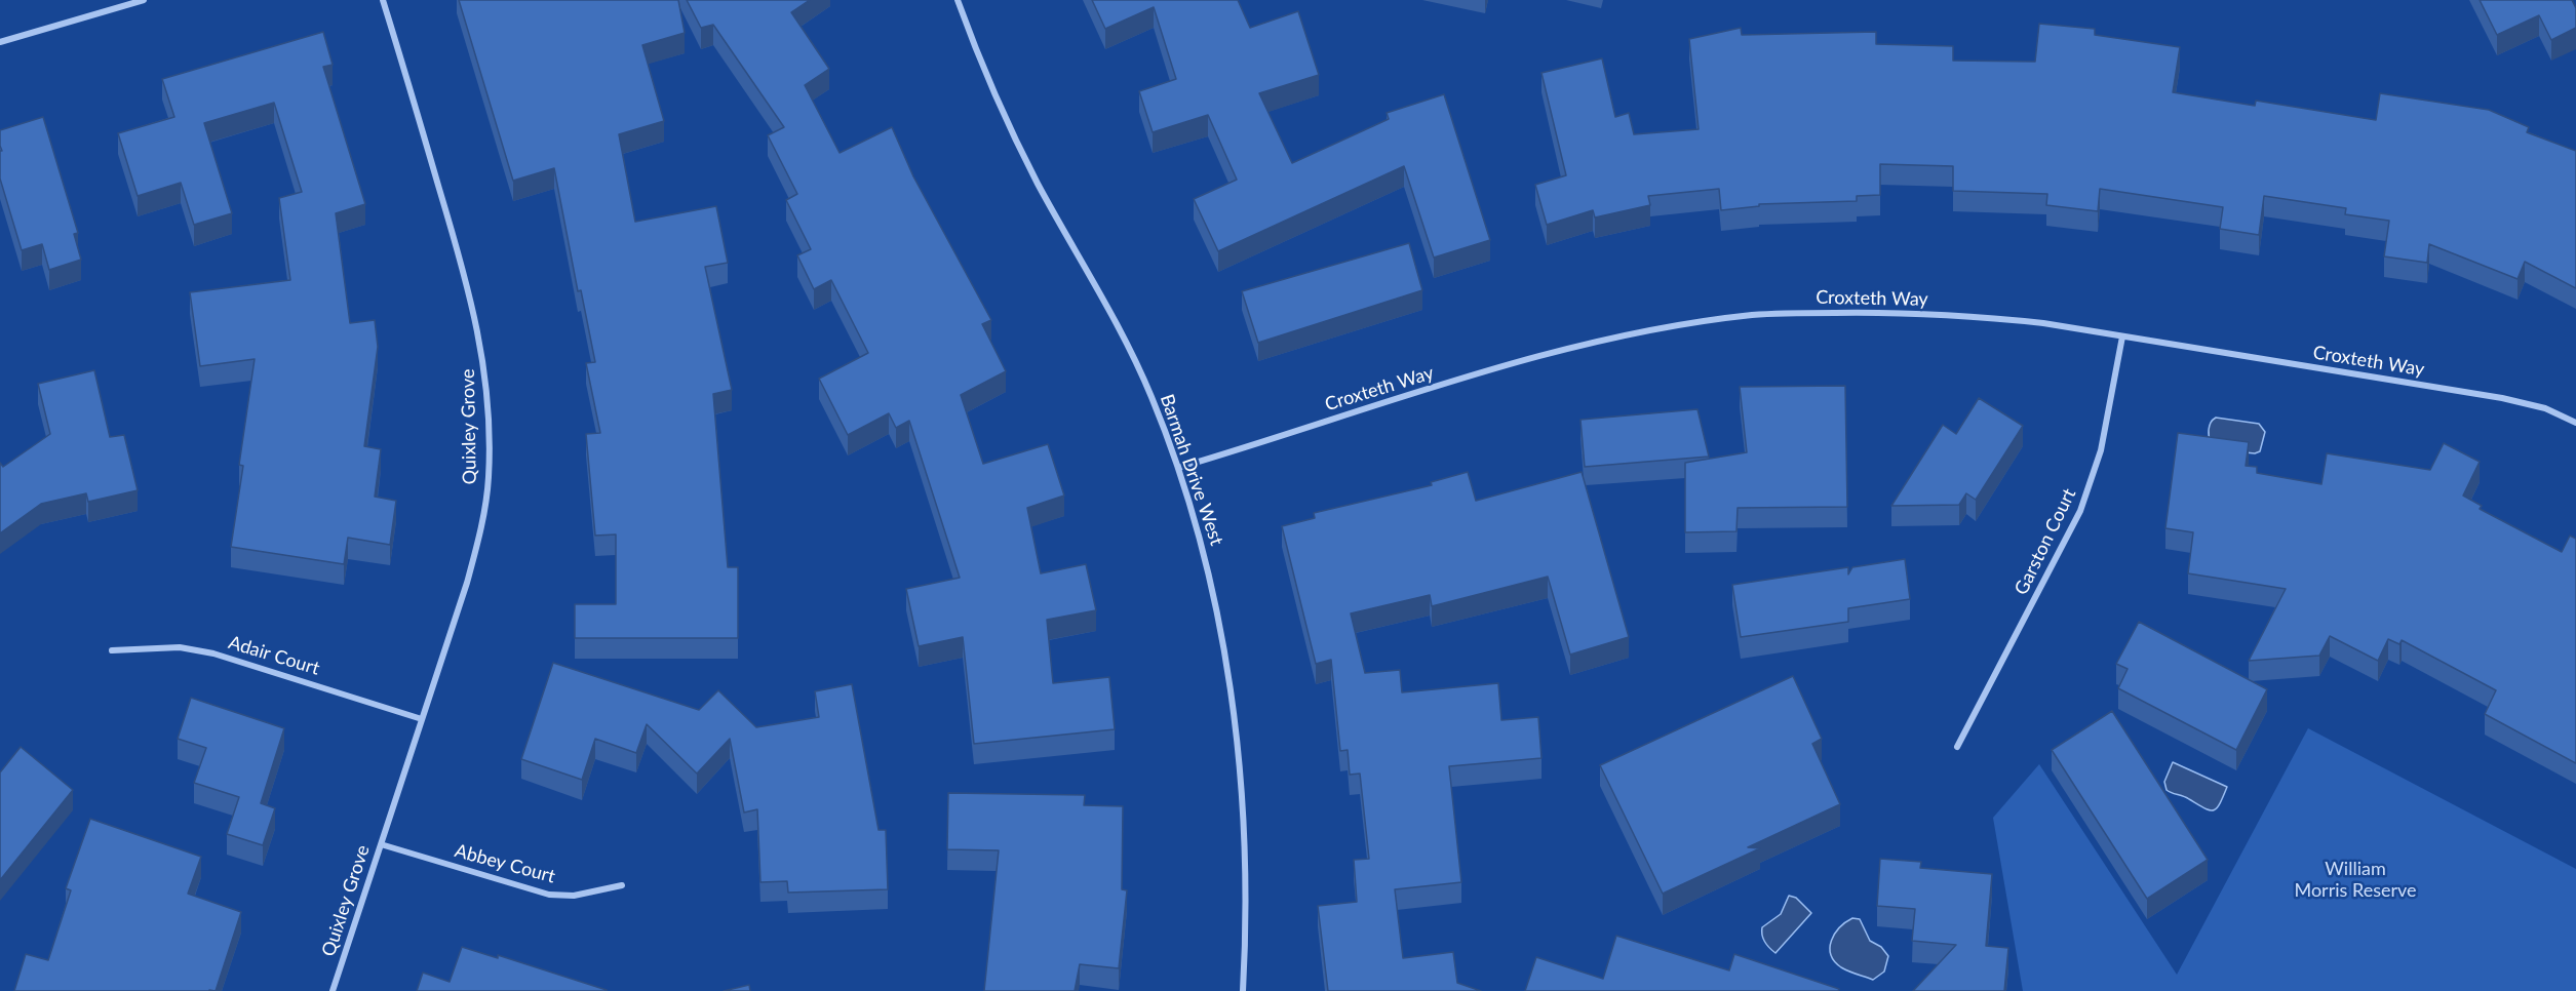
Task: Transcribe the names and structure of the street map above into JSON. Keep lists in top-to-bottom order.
{
  "streets": {
    "street": [
      "Croxteth Way",
      "Quixley Grove",
      "Barmah Drive West",
      "Garston Court",
      "Adair Court",
      "Abbey Court"
    ]
  },
  "crossings": [
    ["Croxteth Way", "Barmah Drive West"],
    ["Croxteth Way", "Garston Court"],
    ["Quixley Grove", "Adair Court"],
    ["Quixley Grove", "Abbey Court"]
  ],
  "parks": ["William Morris Reserve"]
}
